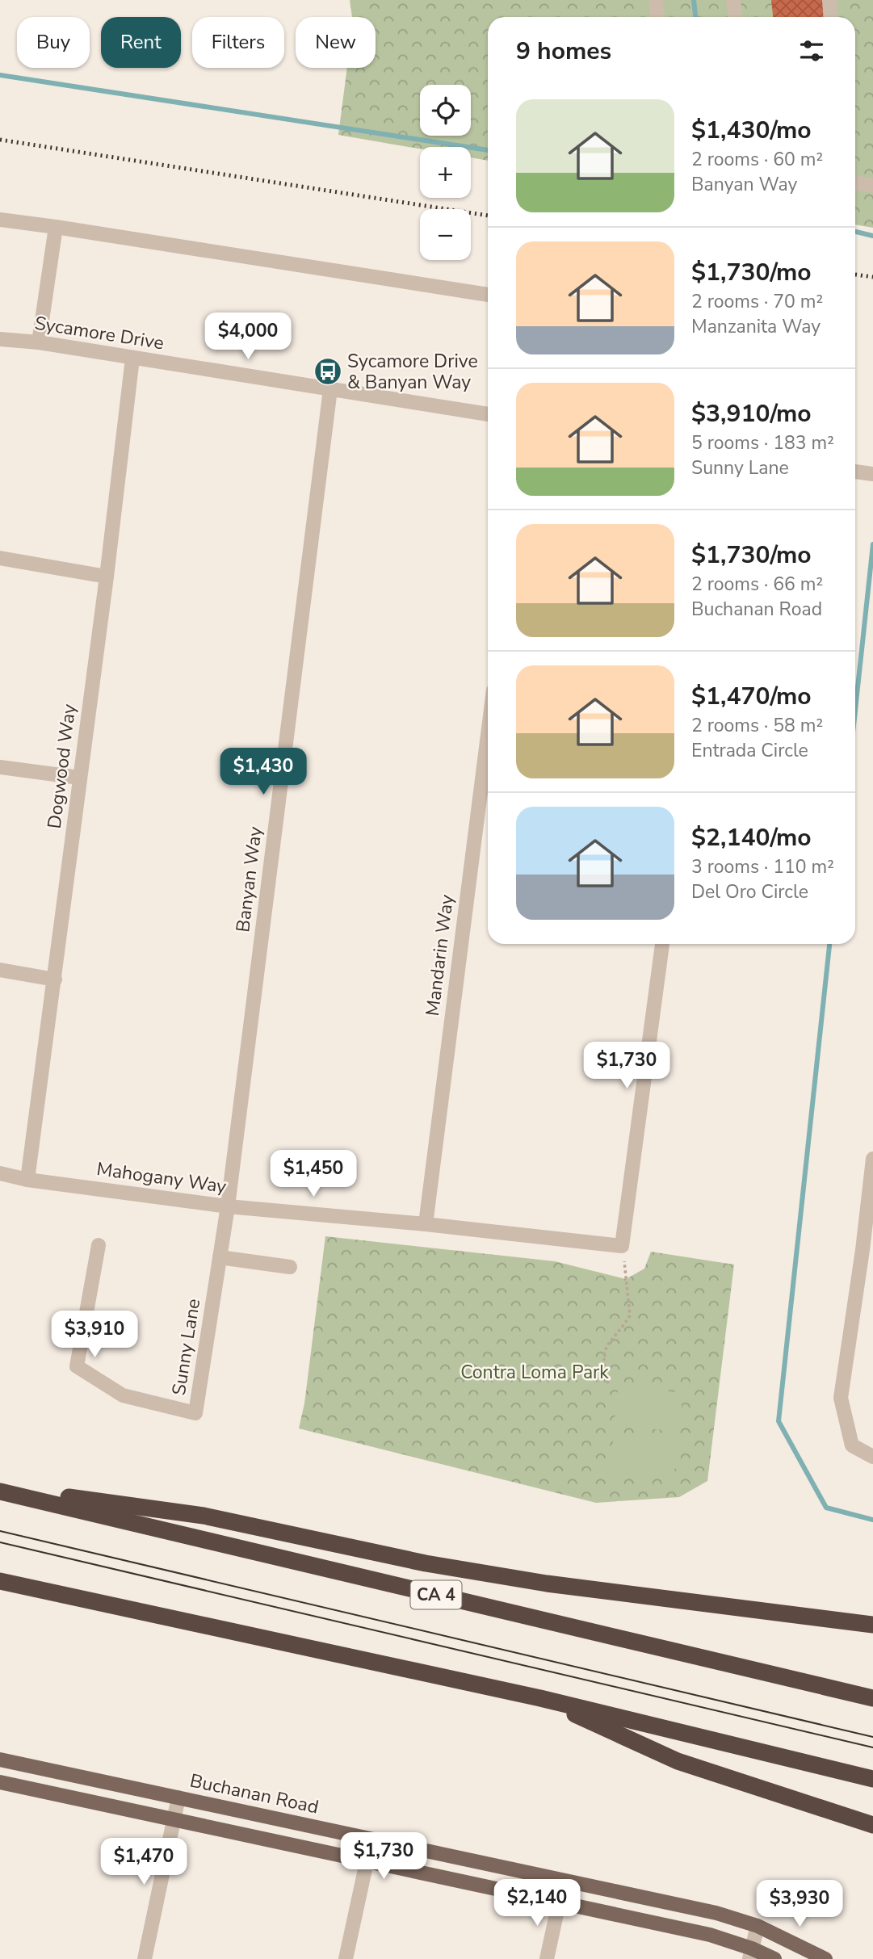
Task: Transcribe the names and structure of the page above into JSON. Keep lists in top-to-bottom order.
{
  "streets": {
    "highway": ["CA 4"],
    "main road": ["Buchanan Road"],
    "street": [
      "Sycamore Drive",
      "Dogwood Way",
      "Banyan Way",
      "Mandarin Way",
      "Mahogany Way",
      "Sunny Lane"
    ]
  },
  "crossings": [
    ["Sycamore Drive", "Dogwood Way"],
    ["Sycamore Drive", "Banyan Way"],
    ["Dogwood Way", "Mahogany Way"],
    ["Banyan Way", "Mahogany Way"],
    ["Banyan Way", "Sunny Lane"],
    ["Mandarin Way", "Mahogany Way"],
    ["Mahogany Way", "Sunny Lane"]
  ],
  "parks": ["Contra Loma Park"],
  "places": {
    "bus stop": ["Sycamore Drive & Banyan Way"]
  },
  "page": {
    "chip": [
      "Buy",
      "Rent",
      "Filters",
      "New"
    ],
    "heading": "9 homes",
    "map_buttons": ["+", "−"],
    "list": [
      {
        "name": "$1,430/mo",
        "note": "2 rooms · 60 m² · Banyan Way"
      },
      {
        "name": "$1,730/mo",
        "note": "2 rooms · 70 m² · Manzanita Way"
      },
      {
        "name": "$3,910/mo",
        "note": "5 rooms · 183 m² · Sunny Lane"
      },
      {
        "name": "$1,730/mo",
        "note": "2 rooms · 66 m² · Buchanan Road"
      },
      {
        "name": "$1,470/mo",
        "note": "2 rooms · 58 m² · Entrada Circle"
      },
      {
        "name": "$2,140/mo",
        "note": "3 rooms · 110 m² · Del Oro Circle"
      }
    ],
    "price": [
      "$4,000",
      "$1,430",
      "$1,730",
      "$1,450",
      "$3,910",
      "$1,730",
      "$1,470",
      "$2,140",
      "$3,930"
    ]
  }
}
